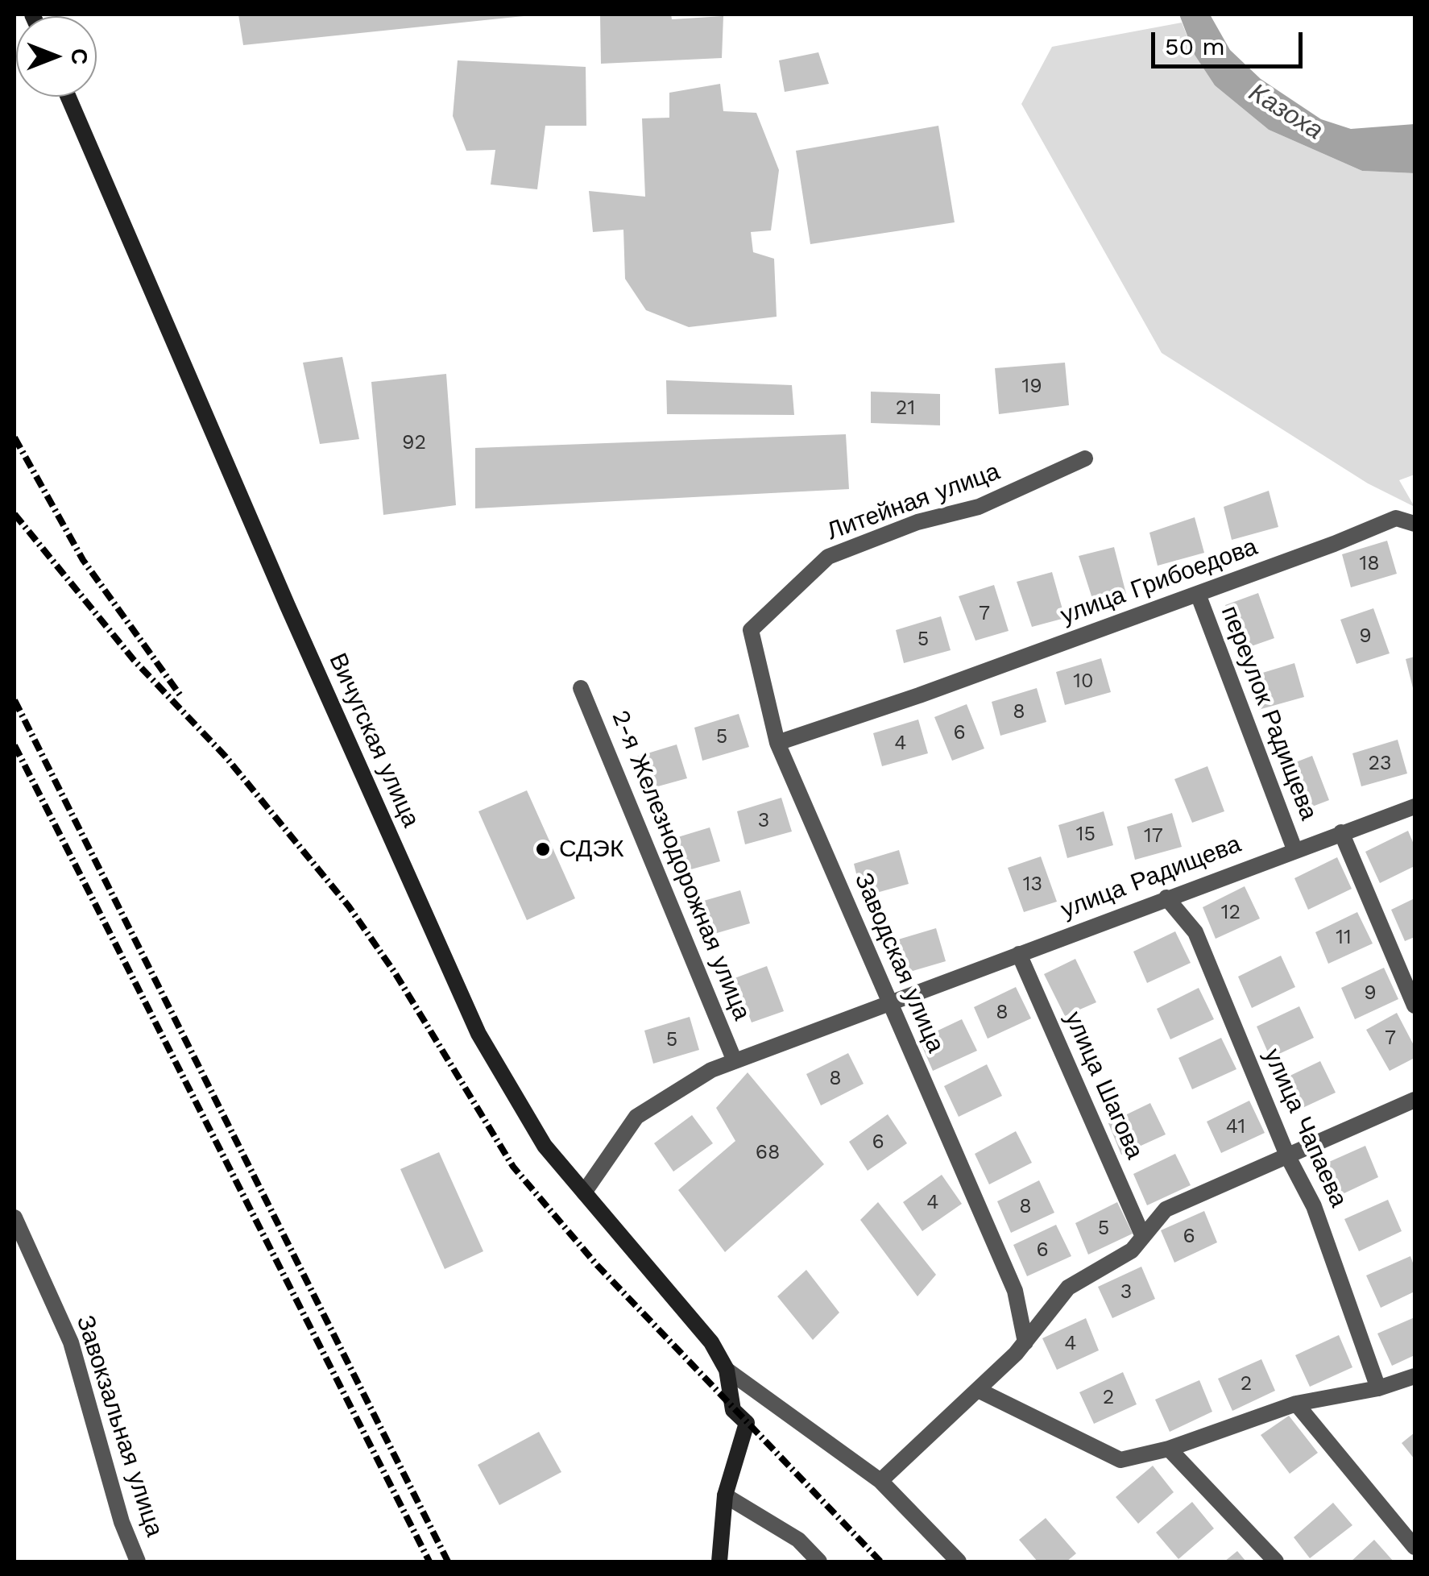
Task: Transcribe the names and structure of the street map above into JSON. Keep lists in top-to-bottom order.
{
  "streets": {
    "main road": ["Вичугская улица"],
    "street": [
      "Литейная улица",
      "улица Грибоедова",
      "переулок Радищева",
      "2-я Железнодорожная улица",
      "улица Радищева",
      "Заводская улица",
      "улица Шагова",
      "улица Чапаева",
      "Завокзальная улица"
    ]
  },
  "crossings": [
    ["Литейная улица", "улица Грибоедова"],
    ["Литейная улица", "Заводская улица"],
    ["улица Грибоедова", "переулок Радищева"],
    ["улица Грибоедова", "Заводская улица"],
    ["переулок Радищева", "улица Радищева"],
    ["Вичугская улица", "улица Радищева"],
    ["2-я Железнодорожная улица", "улица Радищева"],
    ["улица Радищева", "Заводская улица"],
    ["улица Радищева", "улица Шагова"],
    ["улица Радищева", "улица Чапаева"]
  ],
  "water": ["Казоха"],
  "places": ["СДЭК"],
  "house_numbers": [
    "19",
    "21",
    "92",
    "18",
    "7",
    "9",
    "5",
    "10",
    "8",
    "6",
    "5",
    "4",
    "23",
    "3",
    "15",
    "17",
    "13",
    "12",
    "11",
    "9",
    "8",
    "7",
    "5",
    "8",
    "41",
    "6",
    "68",
    "4",
    "8",
    "5",
    "6",
    "6",
    "3",
    "4",
    "2",
    "2"
  ],
  "scale_bar": "50 m",
  "north": "right"
}
